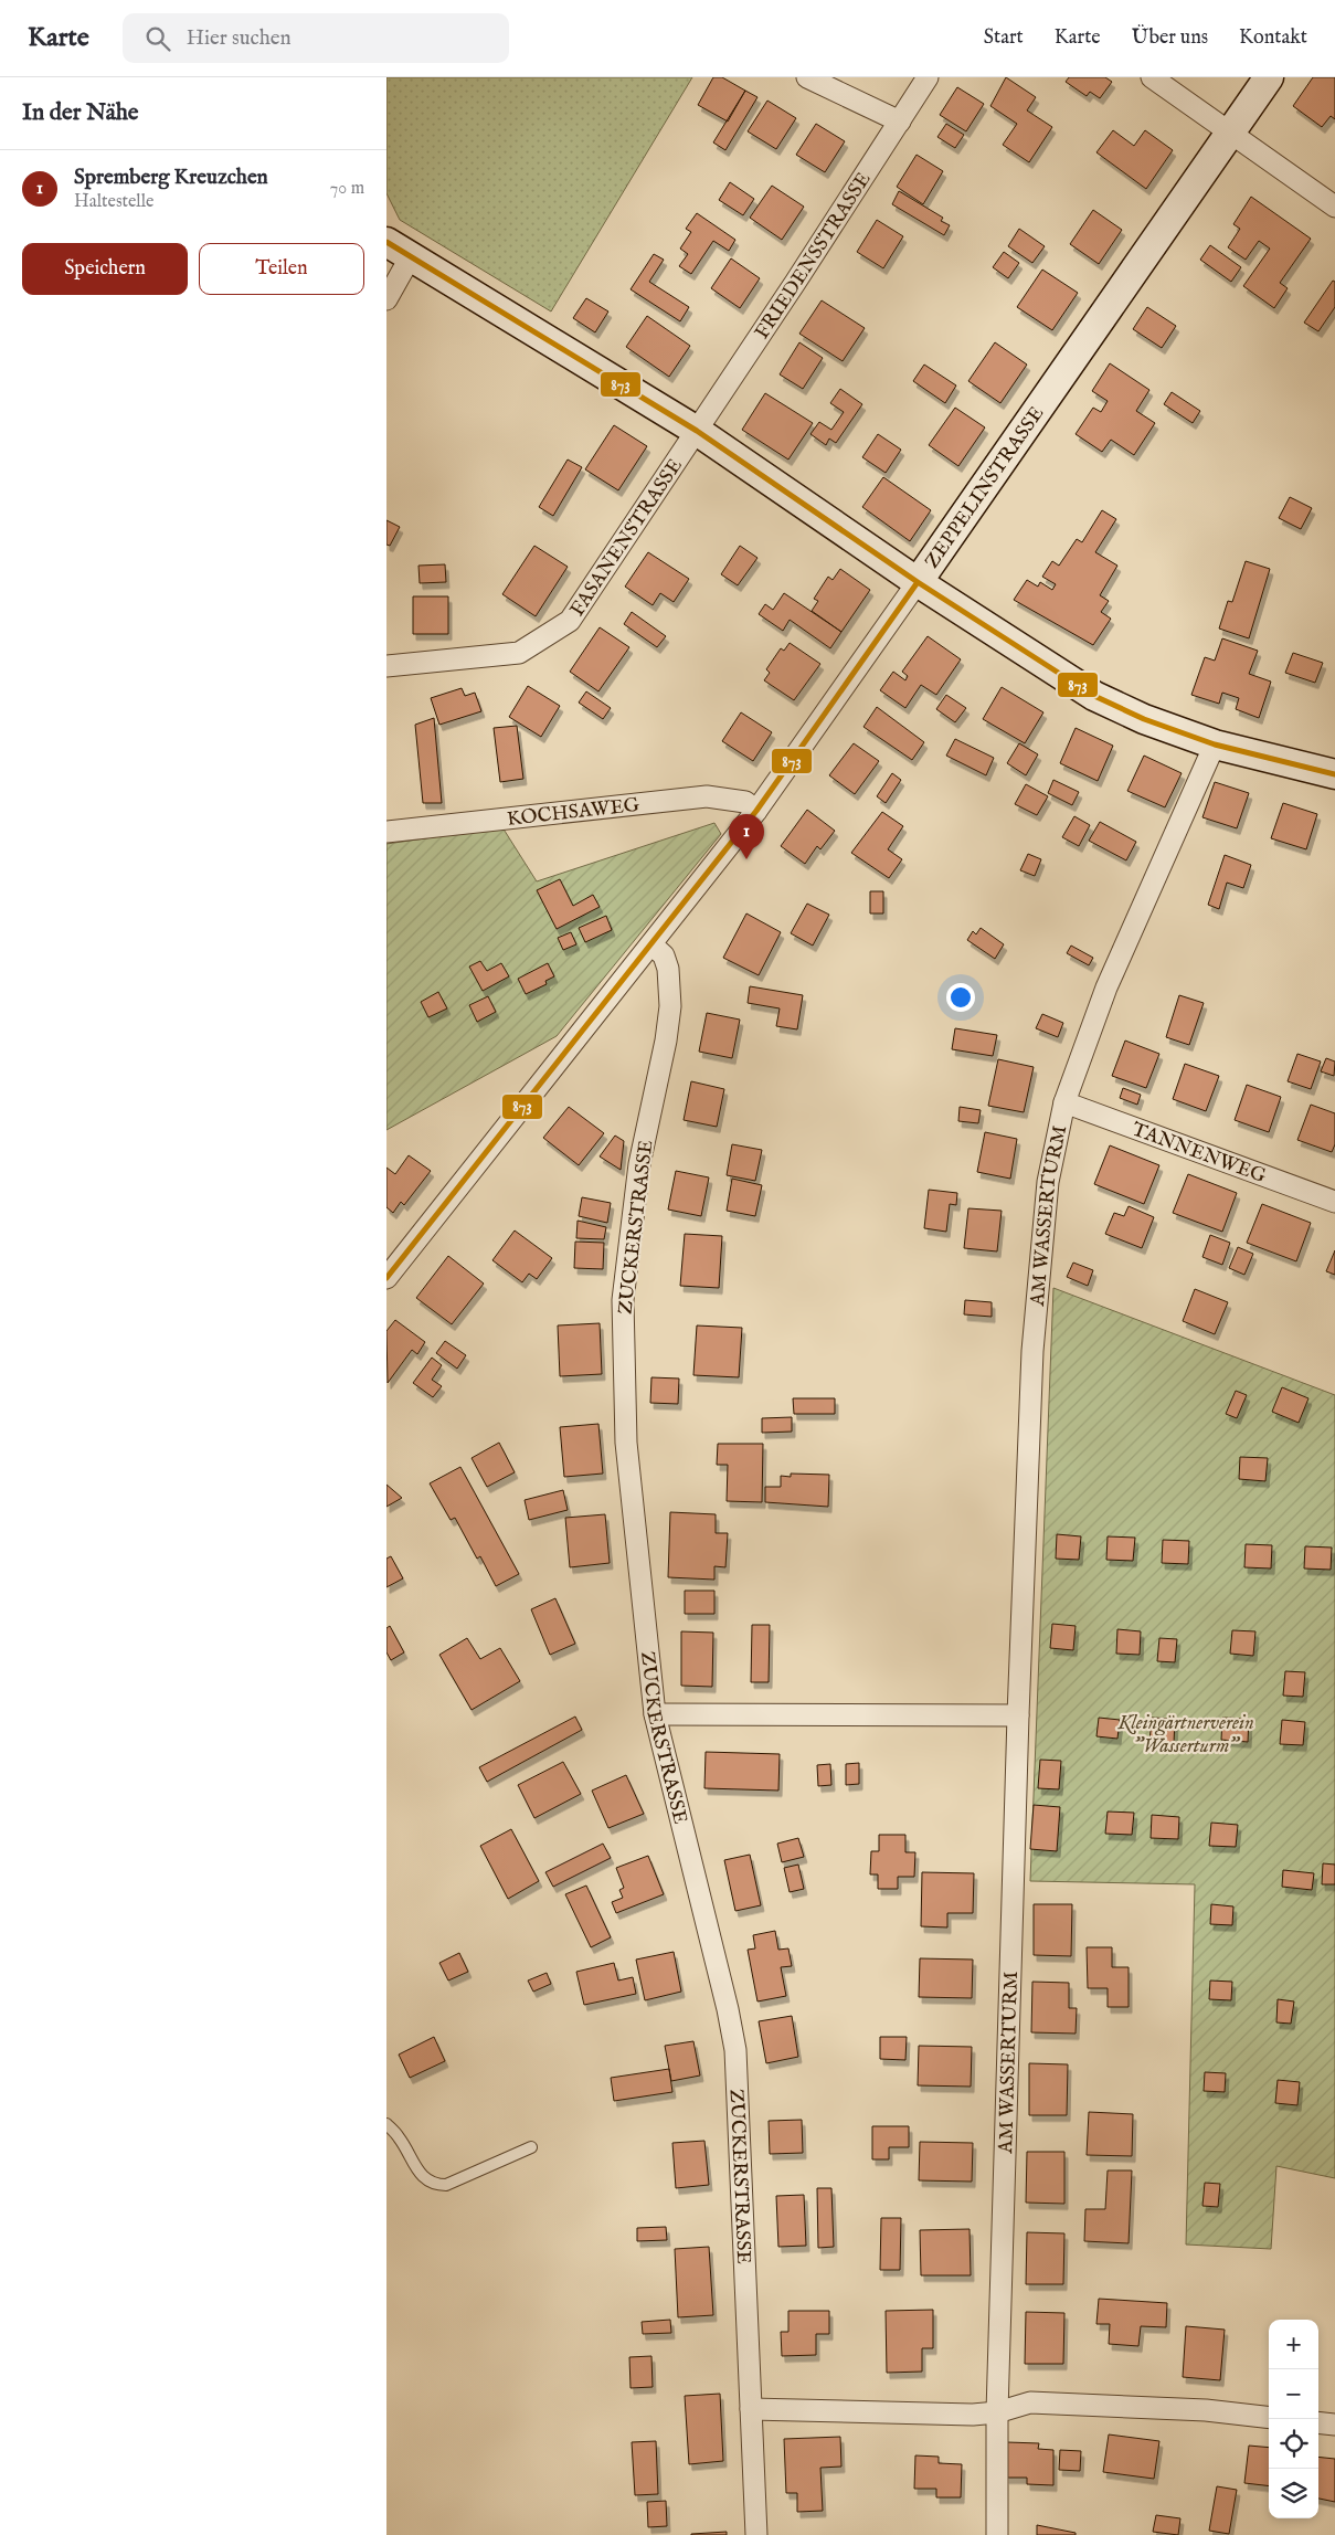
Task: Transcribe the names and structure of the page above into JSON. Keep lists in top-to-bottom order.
{
  "streets": {
    "street": [
      "FRIEDENSSTRASSE",
      "ZEPPELINSTRASSE",
      "FASANENSTRASSE",
      "KOCHSAWEG",
      "TANNENWEG",
      "AM WASSERTURM",
      "ZUCKERSTRASSE"
    ]
  },
  "crossings": [
    ["FRIEDENSSTRASSE", "FASANENSTRASSE"],
    ["ZEPPELINSTRASSE", "KOCHSAWEG"],
    ["ZEPPELINSTRASSE", "ZUCKERSTRASSE"],
    ["TANNENWEG", "AM WASSERTURM"]
  ],
  "parks": ["Kleingärtnerverein \"Wasserturm\""],
  "lines": ["transit line 873"],
  "page": {
    "header": "Karte",
    "search": "Hier suchen",
    "nav": [
      "Start",
      "Karte",
      "Über uns",
      "Kontakt"
    ],
    "heading": "In der Nähe",
    "list": [
      {
        "mark": "1",
        "name": "Spremberg Kreuzchen",
        "note": "Haltestelle",
        "value": "70 m"
      }
    ],
    "buttons": ["Speichern", "Teilen"],
    "pins": "1",
    "map_buttons": ["+", "−"]
  }
}
